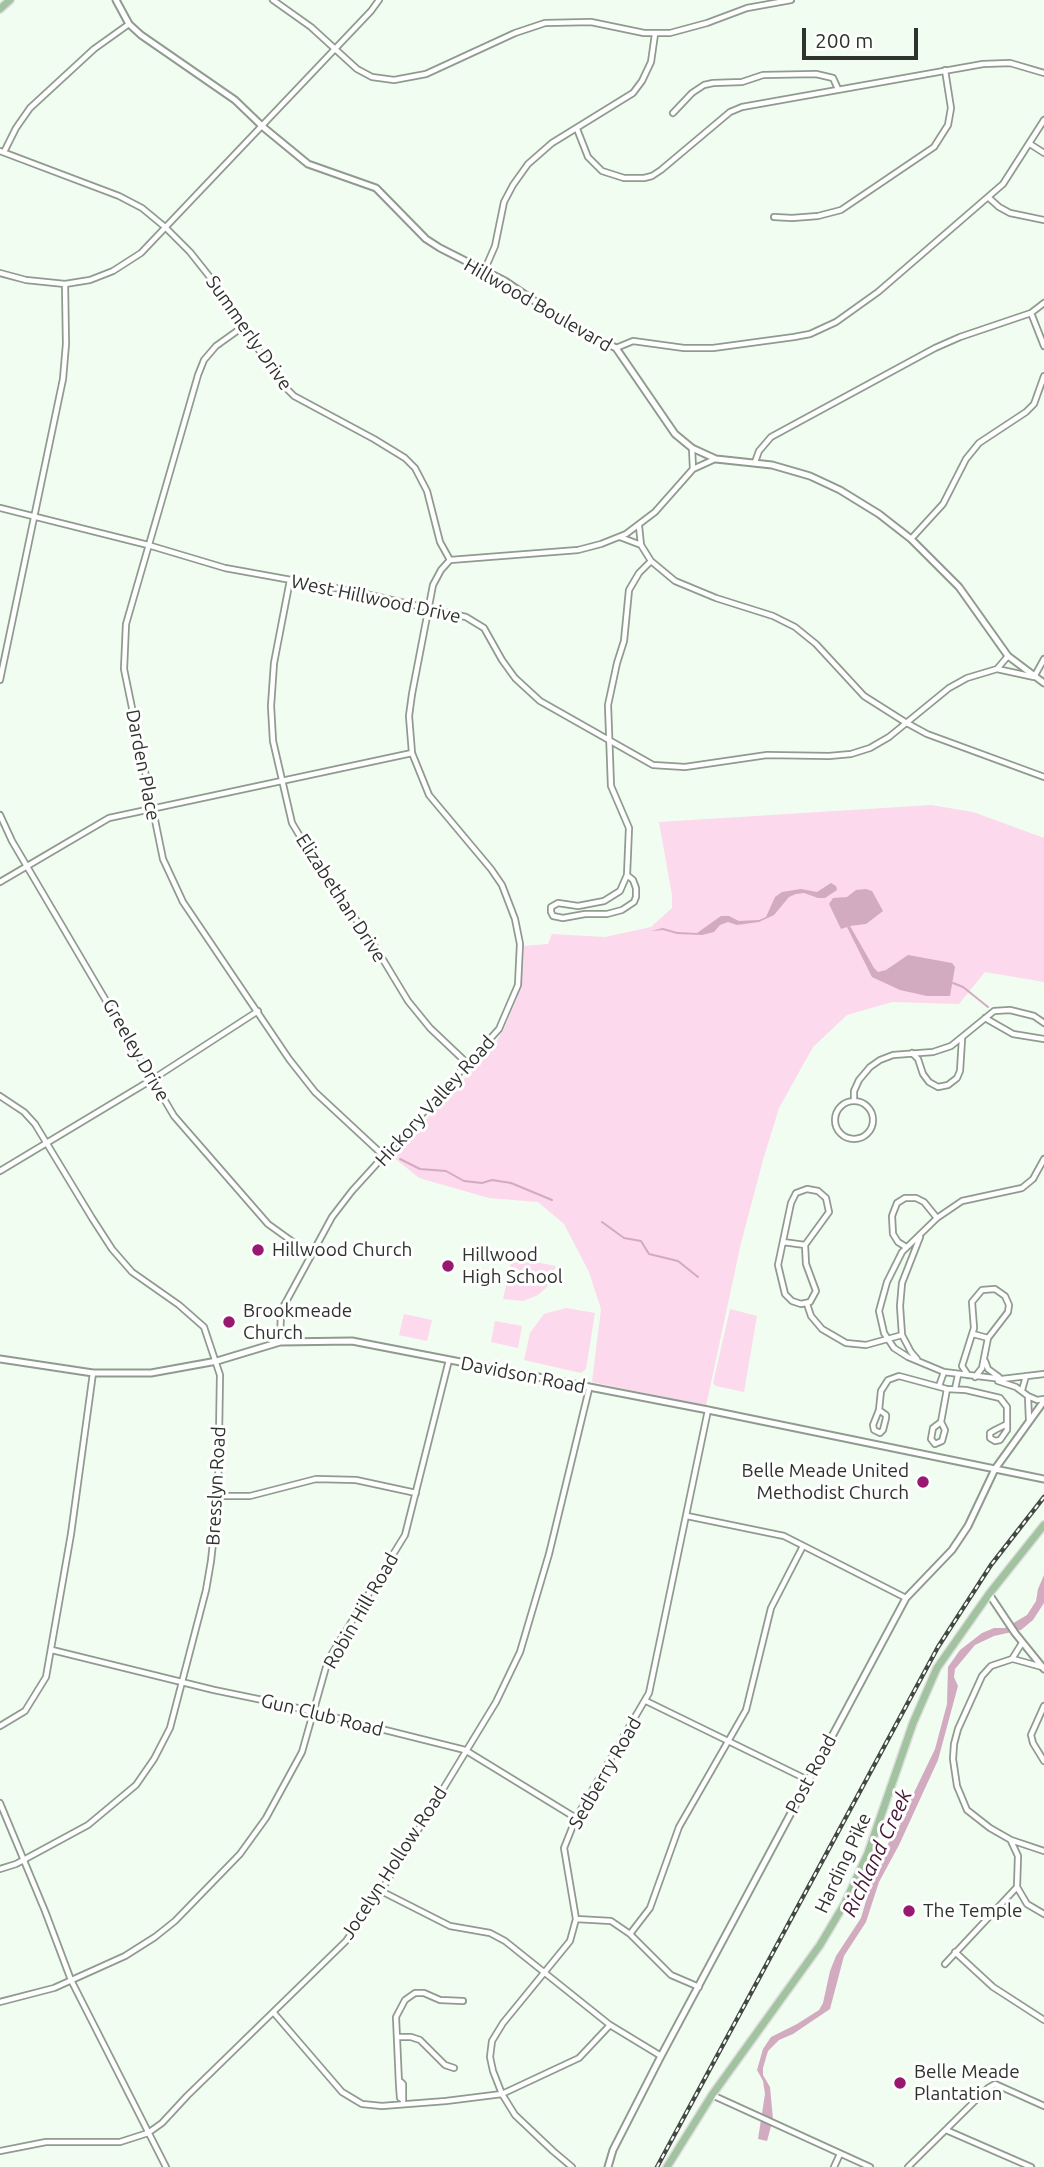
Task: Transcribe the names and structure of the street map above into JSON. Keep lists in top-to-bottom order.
{
  "streets": {
    "main road": ["Harding Pike"],
    "street": [
      "Hillwood Boulevard",
      "Summerly Drive",
      "West Hillwood Drive",
      "Darden Place",
      "Elizabethan Drive",
      "Greeley Drive",
      "Hickory Valley Road",
      "Davidson Road",
      "Bresslyn Road",
      "Robin Hill Road",
      "Gun Club Road",
      "Sedberry Road",
      "Post Road",
      "Jocelyn Hollow Road"
    ]
  },
  "crossings": [
    ["Summerly Drive", "Darden Place"],
    ["Summerly Drive", "Hickory Valley Road"],
    ["West Hillwood Drive", "Darden Place"],
    ["West Hillwood Drive", "Elizabethan Drive"],
    ["West Hillwood Drive", "Hickory Valley Road"],
    ["Darden Place", "Hickory Valley Road"],
    ["Elizabethan Drive", "Hickory Valley Road"],
    ["Greeley Drive", "Hickory Valley Road"],
    ["Hickory Valley Road", "Davidson Road"],
    ["Davidson Road", "Bresslyn Road"],
    ["Davidson Road", "Robin Hill Road"],
    ["Davidson Road", "Sedberry Road"],
    ["Davidson Road", "Post Road"],
    ["Davidson Road", "Jocelyn Hollow Road"],
    ["Bresslyn Road", "Gun Club Road"],
    ["Robin Hill Road", "Gun Club Road"],
    ["Gun Club Road", "Sedberry Road"],
    ["Gun Club Road", "Jocelyn Hollow Road"]
  ],
  "water": ["Richland Creek"],
  "places": [
    "Hillwood Church",
    "Hillwood High School",
    "Brookmeade Church",
    "Belle Meade United Methodist Church",
    "The Temple",
    "Belle Meade Plantation"
  ],
  "scale_bar": "200 m"
}
